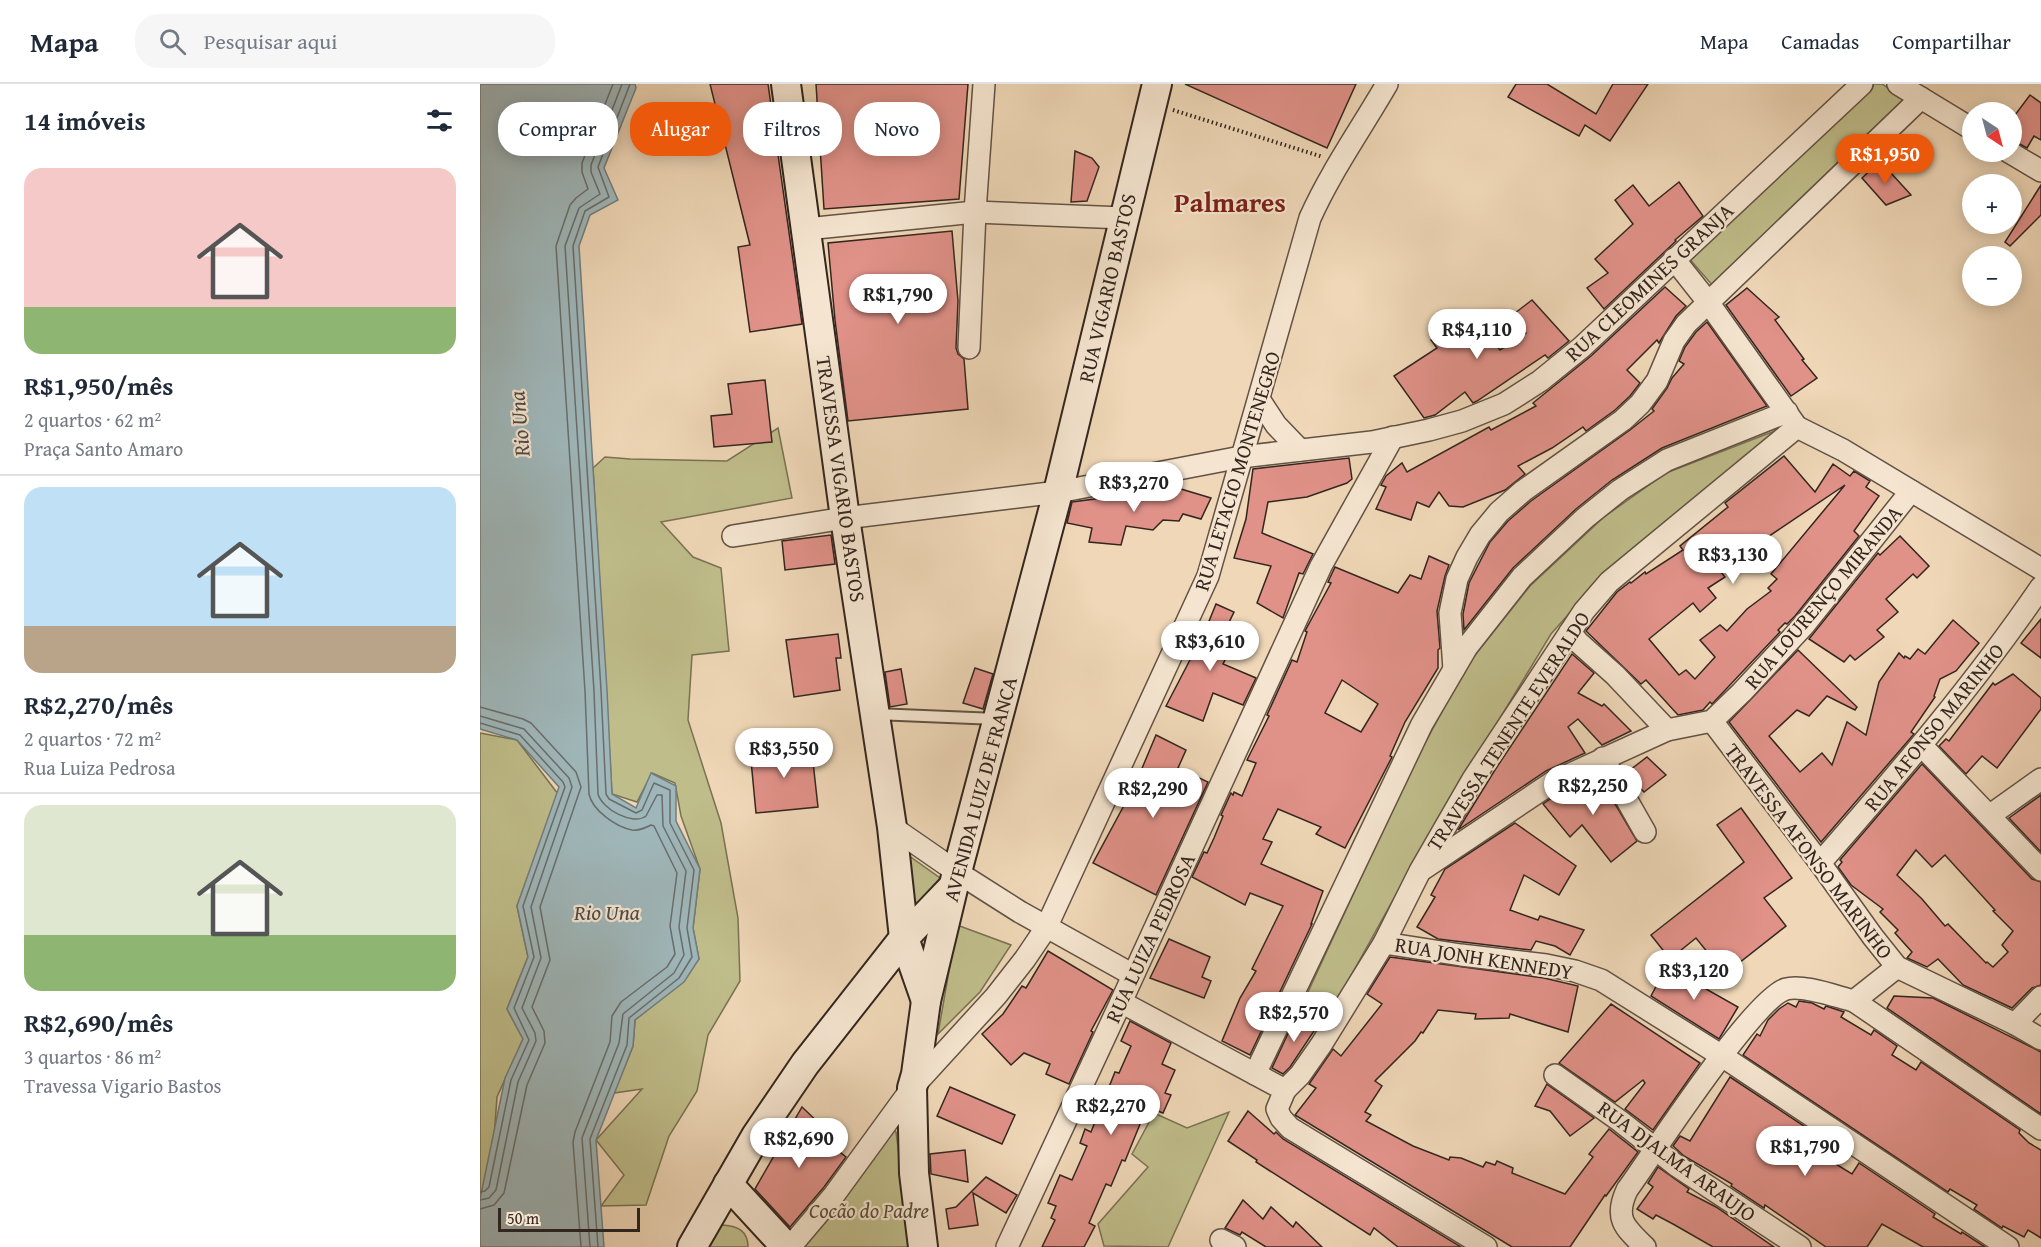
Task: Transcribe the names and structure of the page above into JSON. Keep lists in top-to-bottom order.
{
  "streets": {
    "main road": ["RUA VIGARIO BASTOS", "TRAVESSA VIGARIO BASTOS", "AVENIDA LUIZ DE FRANCA"],
    "street": [
      "RUA CLEOMINES GRANJA",
      "RUA LETACIO MONTENEGRO",
      "RUA LOURENÇO MIRANDA",
      "RUA AFONSO MARINHO",
      "TRAVESSA TENENTE EVERALDO",
      "TRAVESSA AFONSO MARINHO",
      "RUA LUIZA PEDROSA",
      "RUA JONH KENNEDY",
      "RUA DJALMA ARAUJO"
    ]
  },
  "crossings": [
    ["RUA CLEOMINES GRANJA", "RUA VIGARIO BASTOS"],
    ["RUA CLEOMINES GRANJA", "RUA LETACIO MONTENEGRO"],
    ["RUA CLEOMINES GRANJA", "TRAVESSA VIGARIO BASTOS"],
    ["RUA CLEOMINES GRANJA", "AVENIDA LUIZ DE FRANCA"],
    ["RUA CLEOMINES GRANJA", "RUA LUIZA PEDROSA"],
    ["RUA VIGARIO BASTOS", "AVENIDA LUIZ DE FRANCA"],
    ["RUA LETACIO MONTENEGRO", "AVENIDA LUIZ DE FRANCA"],
    ["TRAVESSA VIGARIO BASTOS", "AVENIDA LUIZ DE FRANCA"],
    ["RUA LOURENÇO MIRANDA", "TRAVESSA AFONSO MARINHO"],
    ["RUA AFONSO MARINHO", "TRAVESSA AFONSO MARINHO"],
    ["TRAVESSA TENENTE EVERALDO", "RUA JONH KENNEDY"]
  ],
  "districts": ["Palmares"],
  "water": ["Rio Una"],
  "parks": ["Cocão do Padre"],
  "scale_bar": "50 m",
  "north": "bottom right",
  "page": {
    "header": "Mapa",
    "search": "Pesquisar aqui",
    "nav": ["Mapa", "Camadas", "Compartilhar"],
    "heading": "14 imóveis",
    "map_buttons": ["+", "−"],
    "chip": [
      "Comprar",
      "Alugar",
      "Filtros",
      "Novo"
    ],
    "price": [
      "R$1,950",
      "R$1,790",
      "R$4,110",
      "R$3,270",
      "R$3,130",
      "R$3,610",
      "R$3,550",
      "R$2,250",
      "R$2,290",
      "R$3,120",
      "R$2,570",
      "R$2,270",
      "R$2,690",
      "R$1,790"
    ],
    "list": [
      {
        "name": "R$1,950/mês",
        "note": "2 quartos · 62 m² · Praça Santo Amaro"
      },
      {
        "name": "R$2,270/mês",
        "note": "2 quartos · 72 m² · Rua Luiza Pedrosa"
      },
      {
        "name": "R$2,690/mês",
        "note": "3 quartos · 86 m² · Travessa Vigario Bastos"
      }
    ],
    "scale": "50 m"
  }
}
